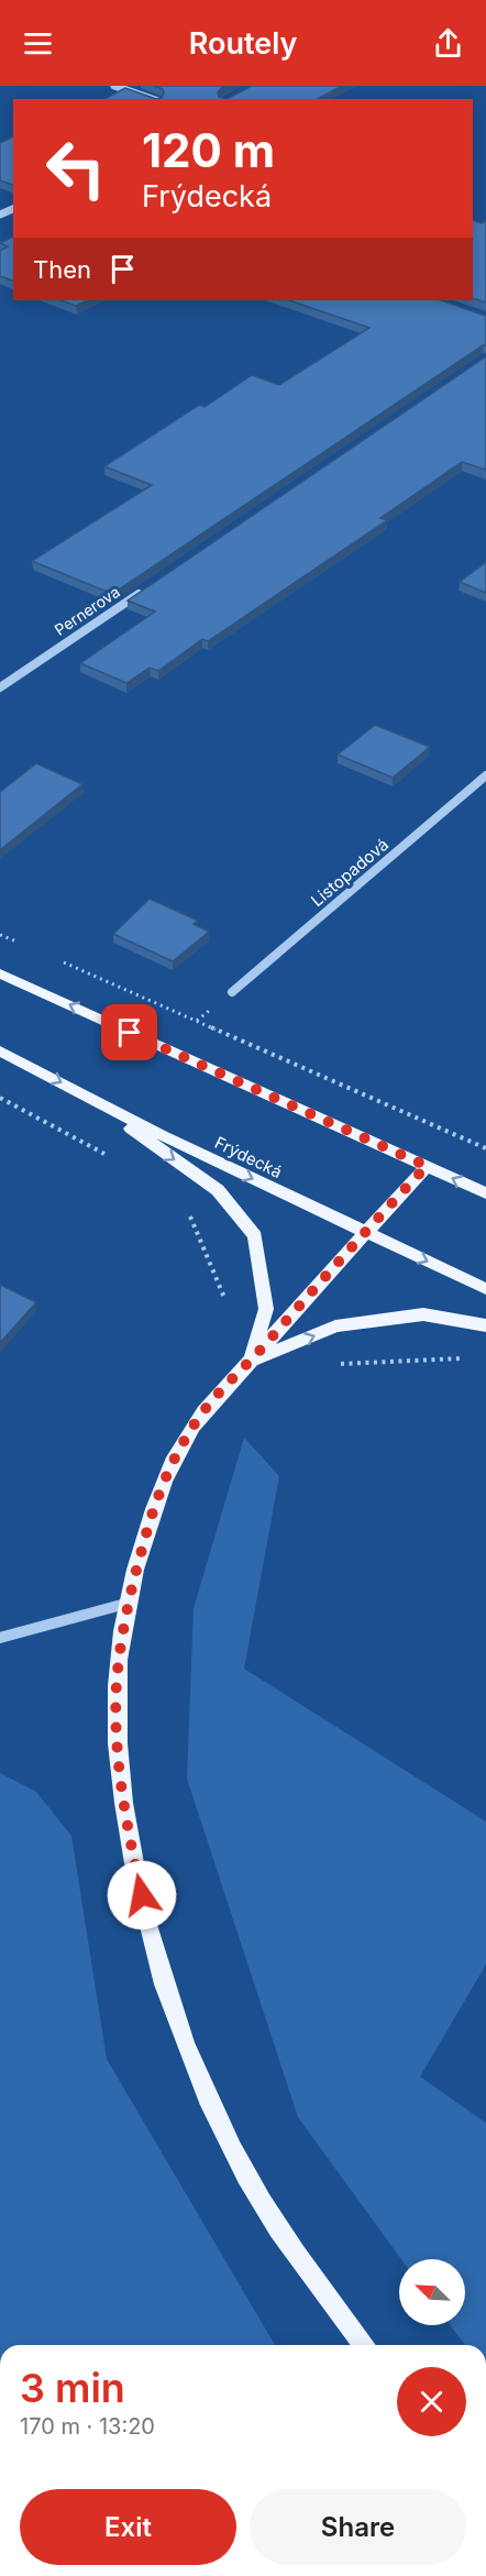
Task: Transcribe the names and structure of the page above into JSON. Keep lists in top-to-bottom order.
{
  "streets": {
    "main road": ["Frýdecká"],
    "street": ["Pernerova", "Listopadová"]
  },
  "north": "top left",
  "page": {
    "header": "Routely",
    "turn": ["120 m", "Frýdecká"],
    "then": "Then",
    "heading": ["3 min", "170 m · 13:20"],
    "buttons": ["Exit", "Share"]
  }
}
